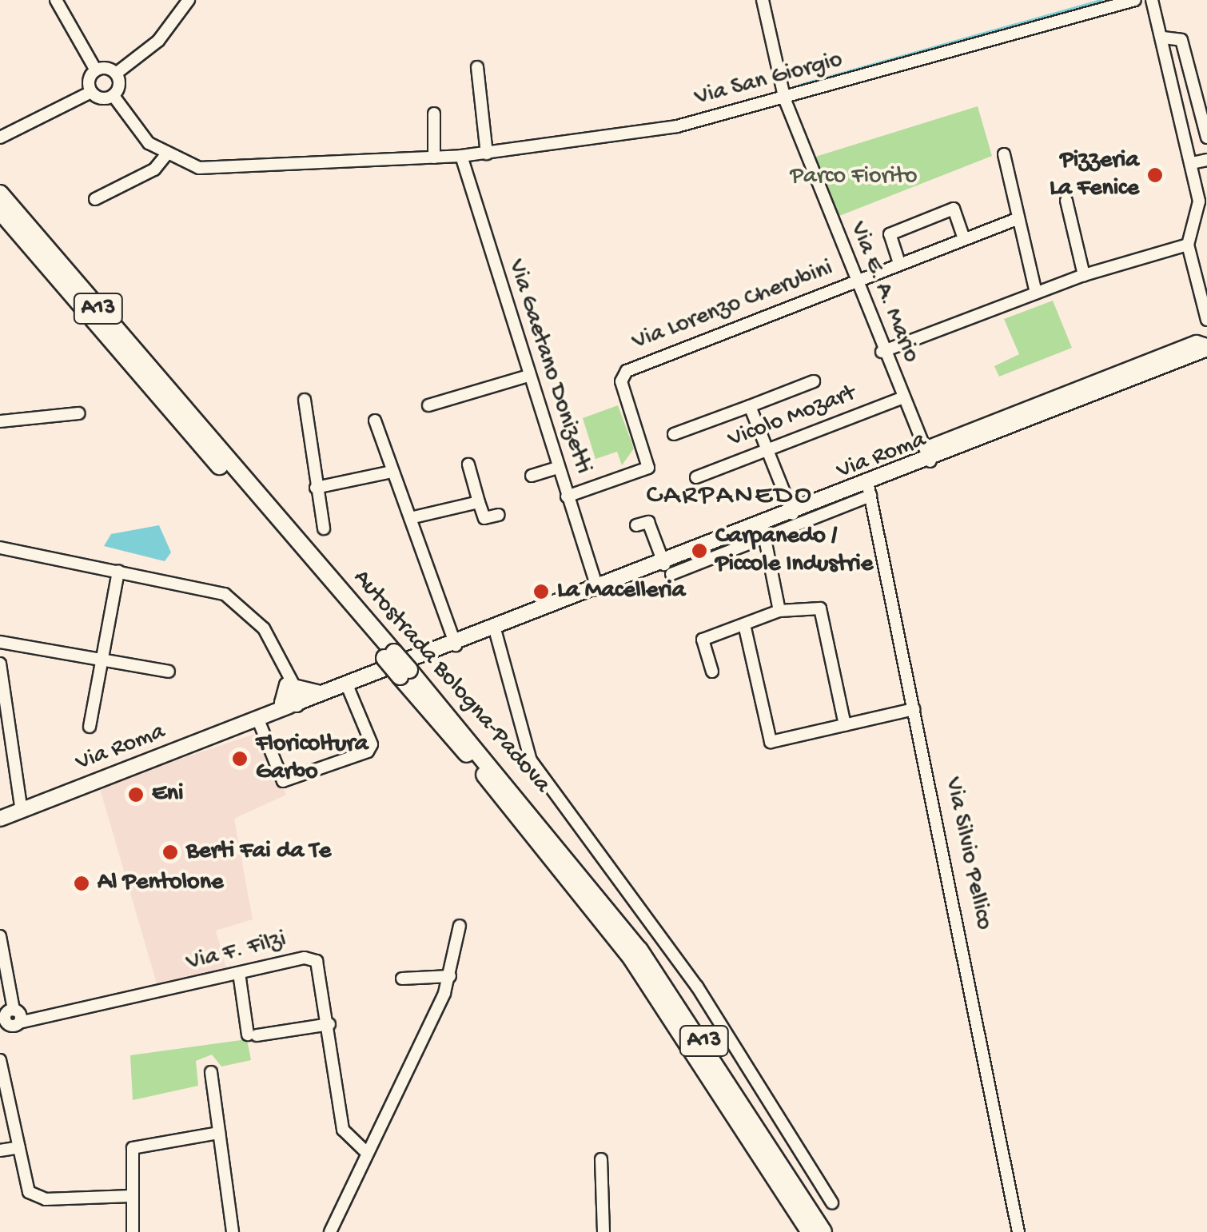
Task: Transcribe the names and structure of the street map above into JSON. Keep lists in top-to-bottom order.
{
  "streets": {
    "highway": ["A13", "Autostrada Bologna-Padova"],
    "main road": ["Via Roma"],
    "street": [
      "Via San Giorgio",
      "Via E. A. Mario",
      "Via Lorenzo Cherubini",
      "Via Gaetano Donizetti",
      "Vicolo Mozart",
      "Via Silvio Pellico",
      "Via F. Filzi"
    ]
  },
  "crossings": [
    ["Via San Giorgio", "Via E. A. Mario"],
    ["Via San Giorgio", "Via Gaetano Donizetti"],
    ["Via E. A. Mario", "Via Lorenzo Cherubini"],
    ["Via E. A. Mario", "Vicolo Mozart"],
    ["Via E. A. Mario", "Via Roma"],
    ["Via Lorenzo Cherubini", "Via Gaetano Donizetti"],
    ["Via Gaetano Donizetti", "Via Roma"],
    ["Via Roma", "Via Silvio Pellico"]
  ],
  "districts": ["CARPANEDO"],
  "parks": ["Parco Fiorito"],
  "places": [
    "Pizzeria La Fenice",
    "Carpanedo / Piccole Industrie",
    "La Macelleria",
    "Floricoltura Garbo",
    "Eni",
    "Berti Fai da Te",
    "Al Pentolone"
  ]
}
